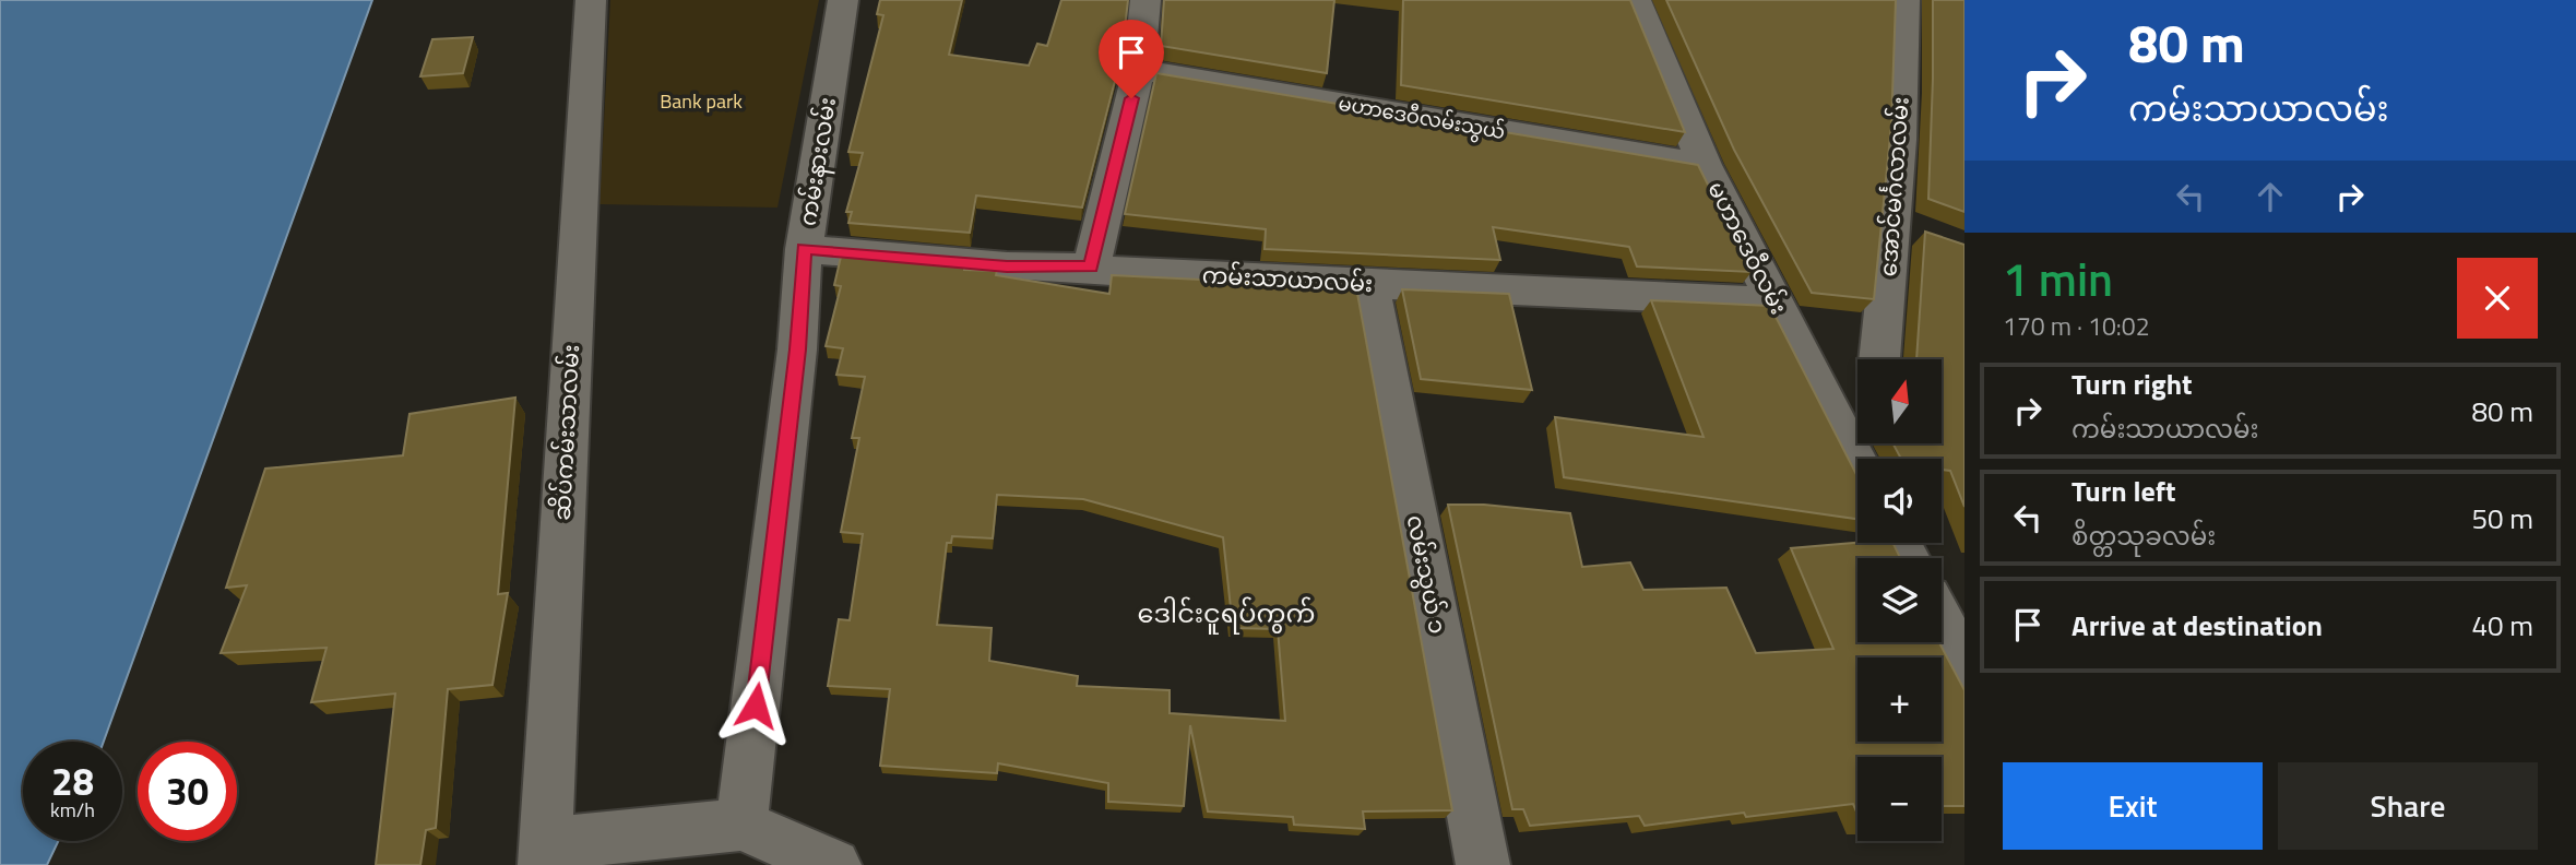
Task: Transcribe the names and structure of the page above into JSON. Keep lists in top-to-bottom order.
{
  "streets": {
    "street": [
      "မဟာဒေဝီလမ်းသွယ်",
      "ကမ်းနားလမ်း",
      "အောင်မင်္ဂလာလမ်း",
      "မဟာဒေဝီလမ်း",
      "ကမ်းသာယာလမ်း",
      "ဆိပ်ကမ်းသာလမ်း",
      "လမ်းသွယ် ၁"
    ]
  },
  "crossings": [
    ["မဟာဒေဝီလမ်းသွယ်", "မဟာဒေဝီလမ်း"],
    ["ကမ်းနားလမ်း", "ကမ်းသာယာလမ်း"],
    ["မဟာဒေဝီလမ်း", "ကမ်းသာယာလမ်း"],
    ["ကမ်းသာယာလမ်း", "လမ်းသွယ် ၁"]
  ],
  "districts": ["ဒေါင်းငူရပ်ကွက်"],
  "parks": ["Bank park"],
  "north": "top",
  "page": {
    "turn": ["80 m", "ကမ်းသာယာလမ်း"],
    "heading": ["1 min", "170 m · 10:02"],
    "map_buttons": ["+", "−"],
    "list": [
      {
        "name": "Turn right",
        "note": "ကမ်းသာယာလမ်း",
        "value": "80 m"
      },
      {
        "name": "Turn left",
        "note": "စိတ္တသုခလမ်း",
        "value": "50 m"
      },
      {
        "name": "Arrive at destination",
        "value": "40 m"
      }
    ],
    "speed": "28 km/h",
    "limit": "30",
    "buttons": ["Exit", "Share"]
  }
}
